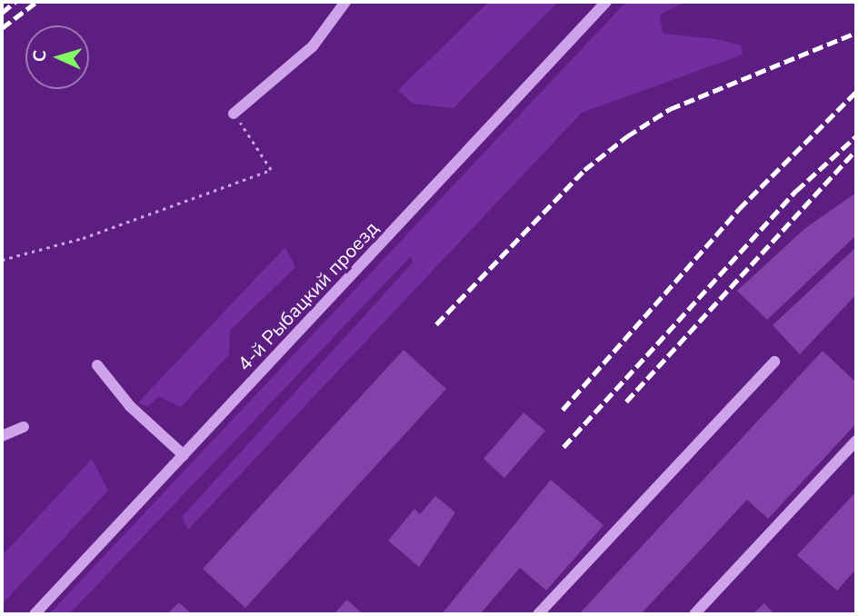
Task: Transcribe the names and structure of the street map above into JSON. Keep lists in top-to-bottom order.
{
  "streets": {
    "street": ["4-й Рыбацкий проезд"]
  },
  "north": "left"
}
